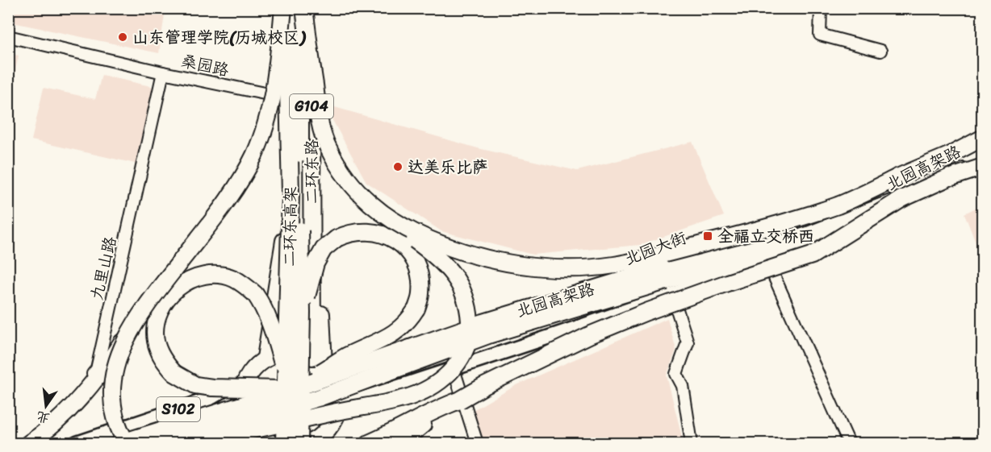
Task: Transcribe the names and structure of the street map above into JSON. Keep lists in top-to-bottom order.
{
  "streets": {
    "highway": [
      "G104",
      "北园高架路",
      "二环东路",
      "二环东高架"
    ],
    "main road": ["北园大街", "S102"],
    "street": ["桑园路", "九里山路"]
  },
  "crossings": [
    ["桑园路", "二环东路"],
    ["桑园路", "九里山路"],
    ["G104", "二环东路"],
    ["G104", "北园大街"],
    ["北园高架路", "二环东高架"],
    ["二环东路", "北园大街"]
  ],
  "places": {
    "other": ["山东管理学院(历城校区)", "达美乐比萨"],
    "transit": ["全福立交桥西"]
  },
  "north": "bottom"
}
